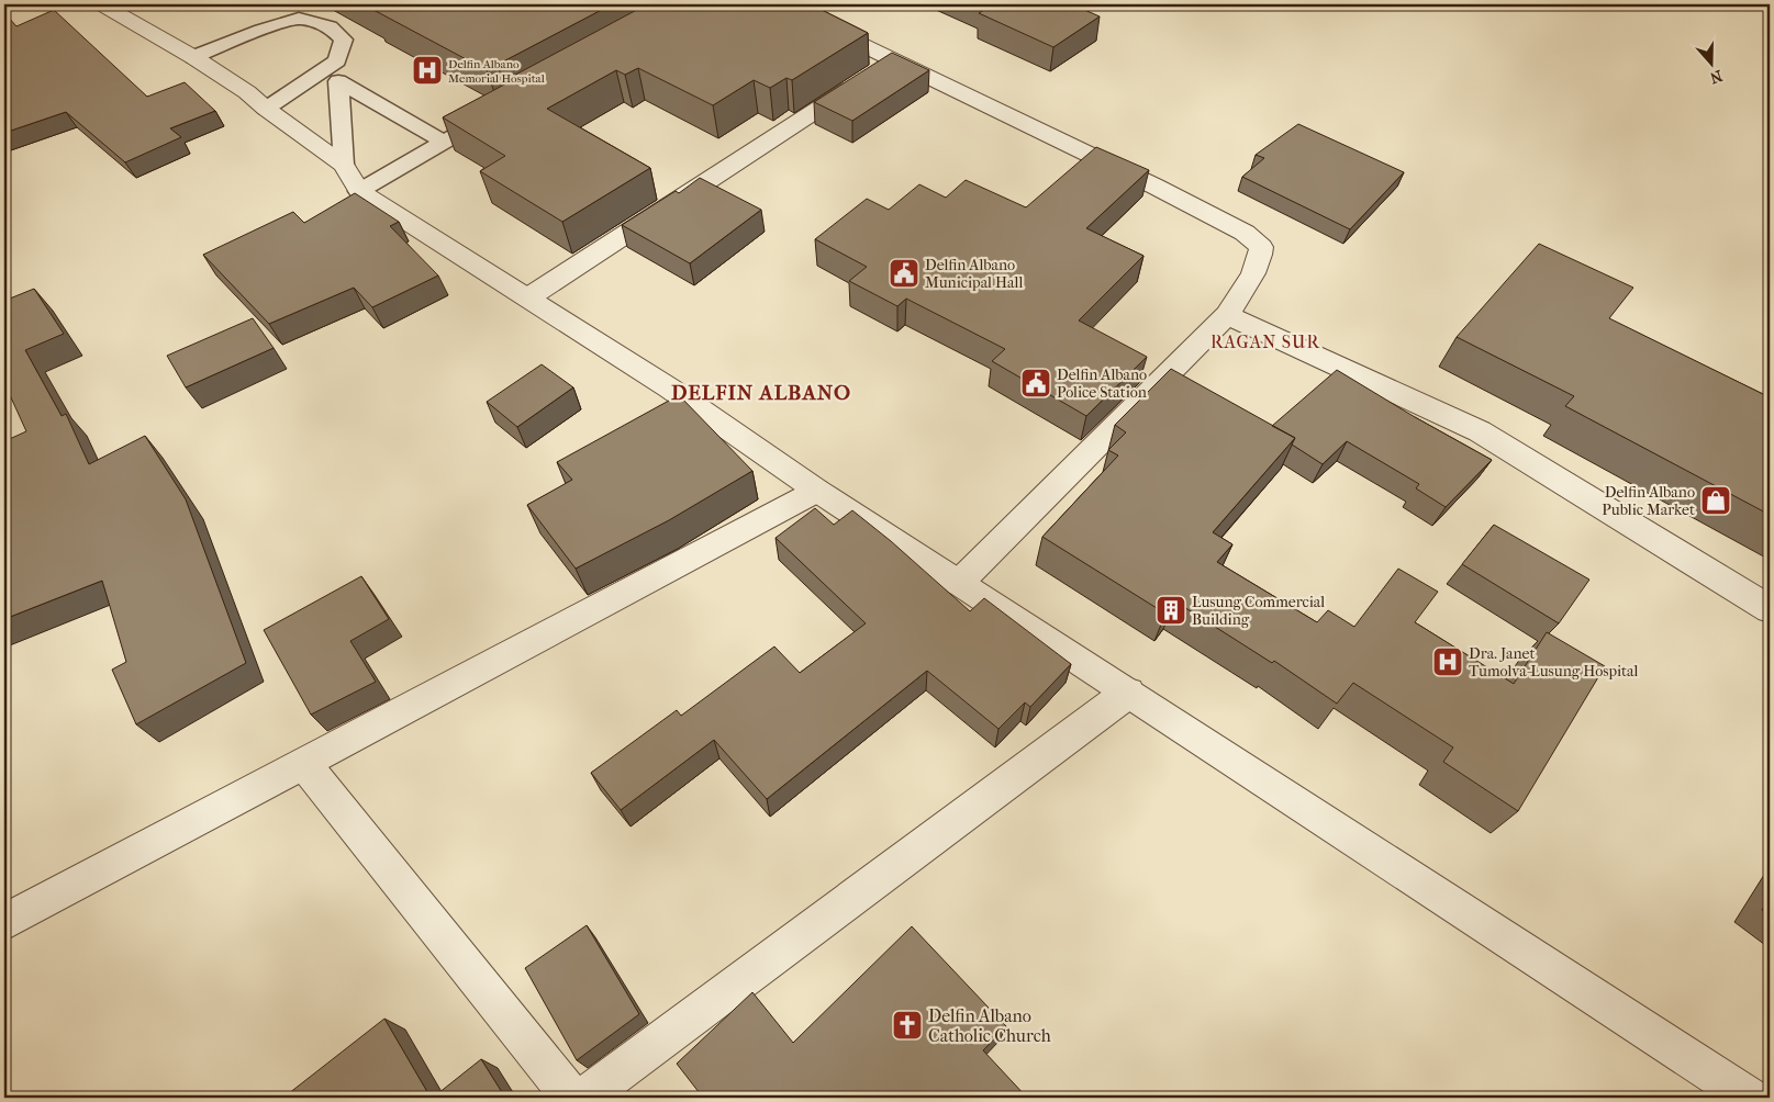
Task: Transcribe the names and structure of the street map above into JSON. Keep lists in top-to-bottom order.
{
  "districts": ["RAGAN SUR", "DELFIN ALBANO"],
  "places": {
    "hospital": ["Delfin Albano Memorial Hospital", "Dra. Janet Tumolva-Lusung Hospital"],
    "public building": ["Delfin Albano Municipal Hall", "Delfin Albano Police Station"],
    "shop": ["Delfin Albano Public Market"],
    "building": ["Lusung Commercial Building"],
    "church": ["Delfin Albano Catholic Church"]
  },
  "north": "bottom"
}
